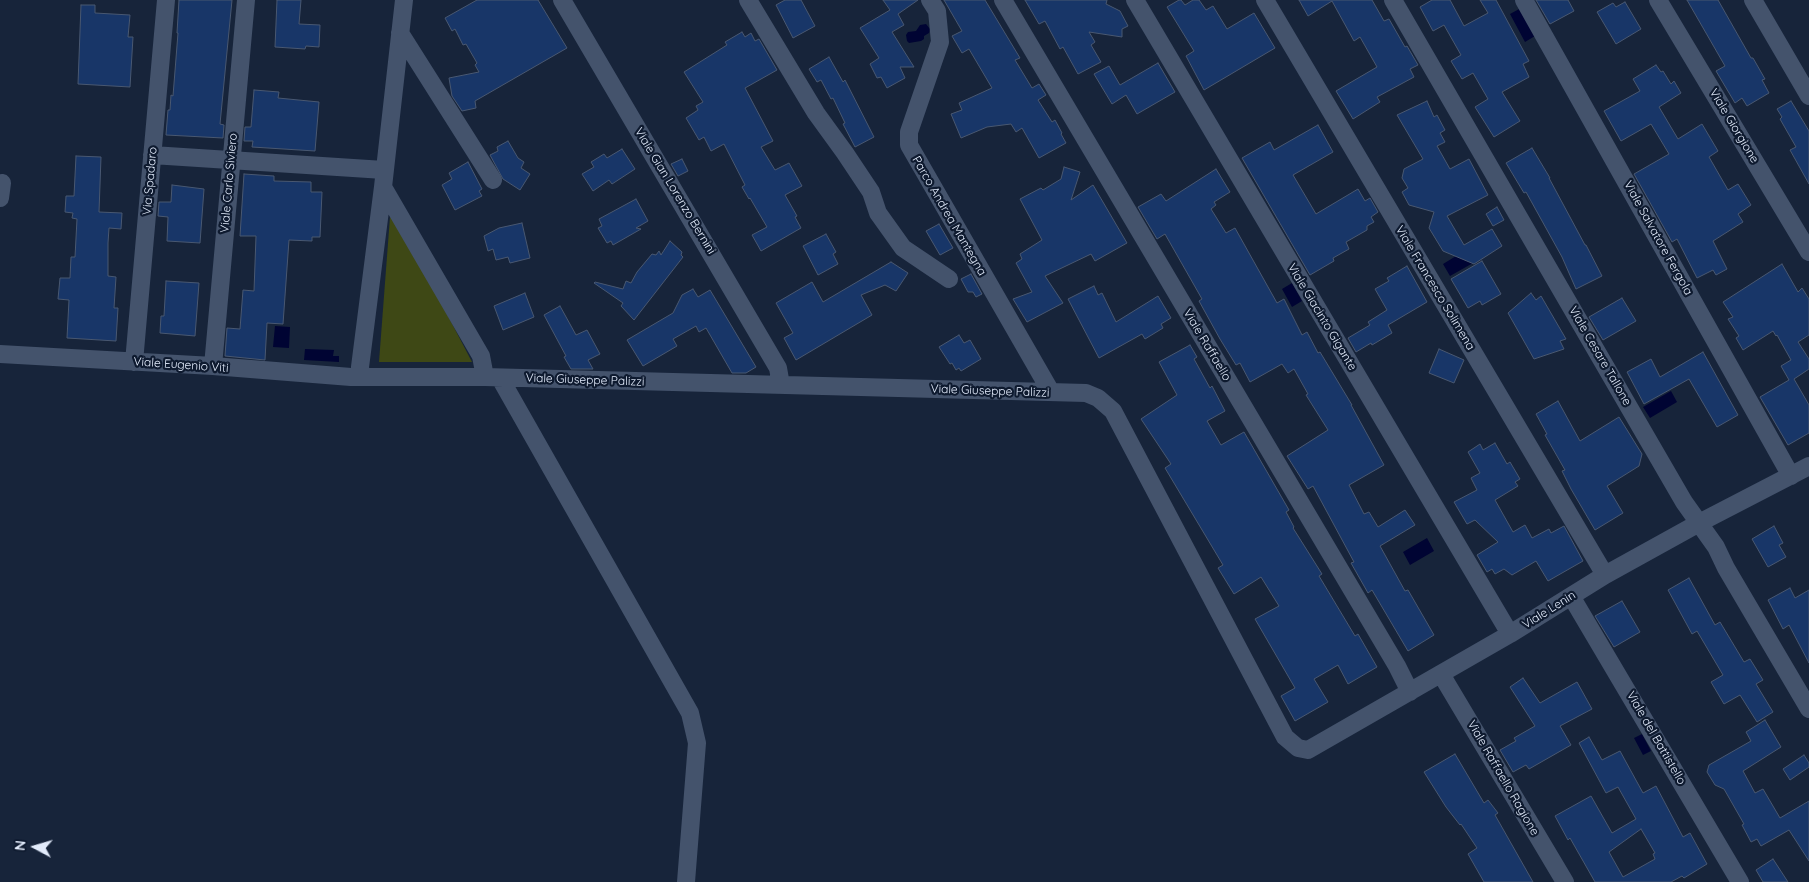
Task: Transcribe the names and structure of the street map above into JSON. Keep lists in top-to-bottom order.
{
  "streets": {
    "street": [
      "Viale Giorgione",
      "Via Spadaro",
      "Viale Carlo Siviero",
      "Viale Gian Lorenzo Bernini",
      "Parco Andrea Mantegna",
      "Viale Salvatore Fergola",
      "Viale Francesco Solimena",
      "Viale Giacinto Gigante",
      "Viale Raffaello",
      "Viale Cesare Tallone",
      "Viale Eugenio Viti",
      "Viale Giuseppe Palizzi",
      "Viale Lenin",
      "Viale del Battistello",
      "Viale Raffaello Ragione"
    ]
  },
  "crossings": [
    ["Via Spadaro", "Viale Eugenio Viti"],
    ["Viale Carlo Siviero", "Viale Eugenio Viti"],
    ["Viale Gian Lorenzo Bernini", "Viale Giuseppe Palizzi"],
    ["Parco Andrea Mantegna", "Viale Giuseppe Palizzi"],
    ["Viale Salvatore Fergola", "Viale Lenin"],
    ["Viale Francesco Solimena", "Viale Lenin"],
    ["Viale Giacinto Gigante", "Viale Lenin"],
    ["Viale Raffaello", "Viale Lenin"],
    ["Viale Cesare Tallone", "Viale Lenin"],
    ["Viale Eugenio Viti", "Viale Giuseppe Palizzi"],
    ["Viale Giuseppe Palizzi", "Viale Lenin"],
    ["Viale Lenin", "Viale del Battistello"],
    ["Viale Lenin", "Viale Raffaello Ragione"]
  ],
  "north": "left"
}
